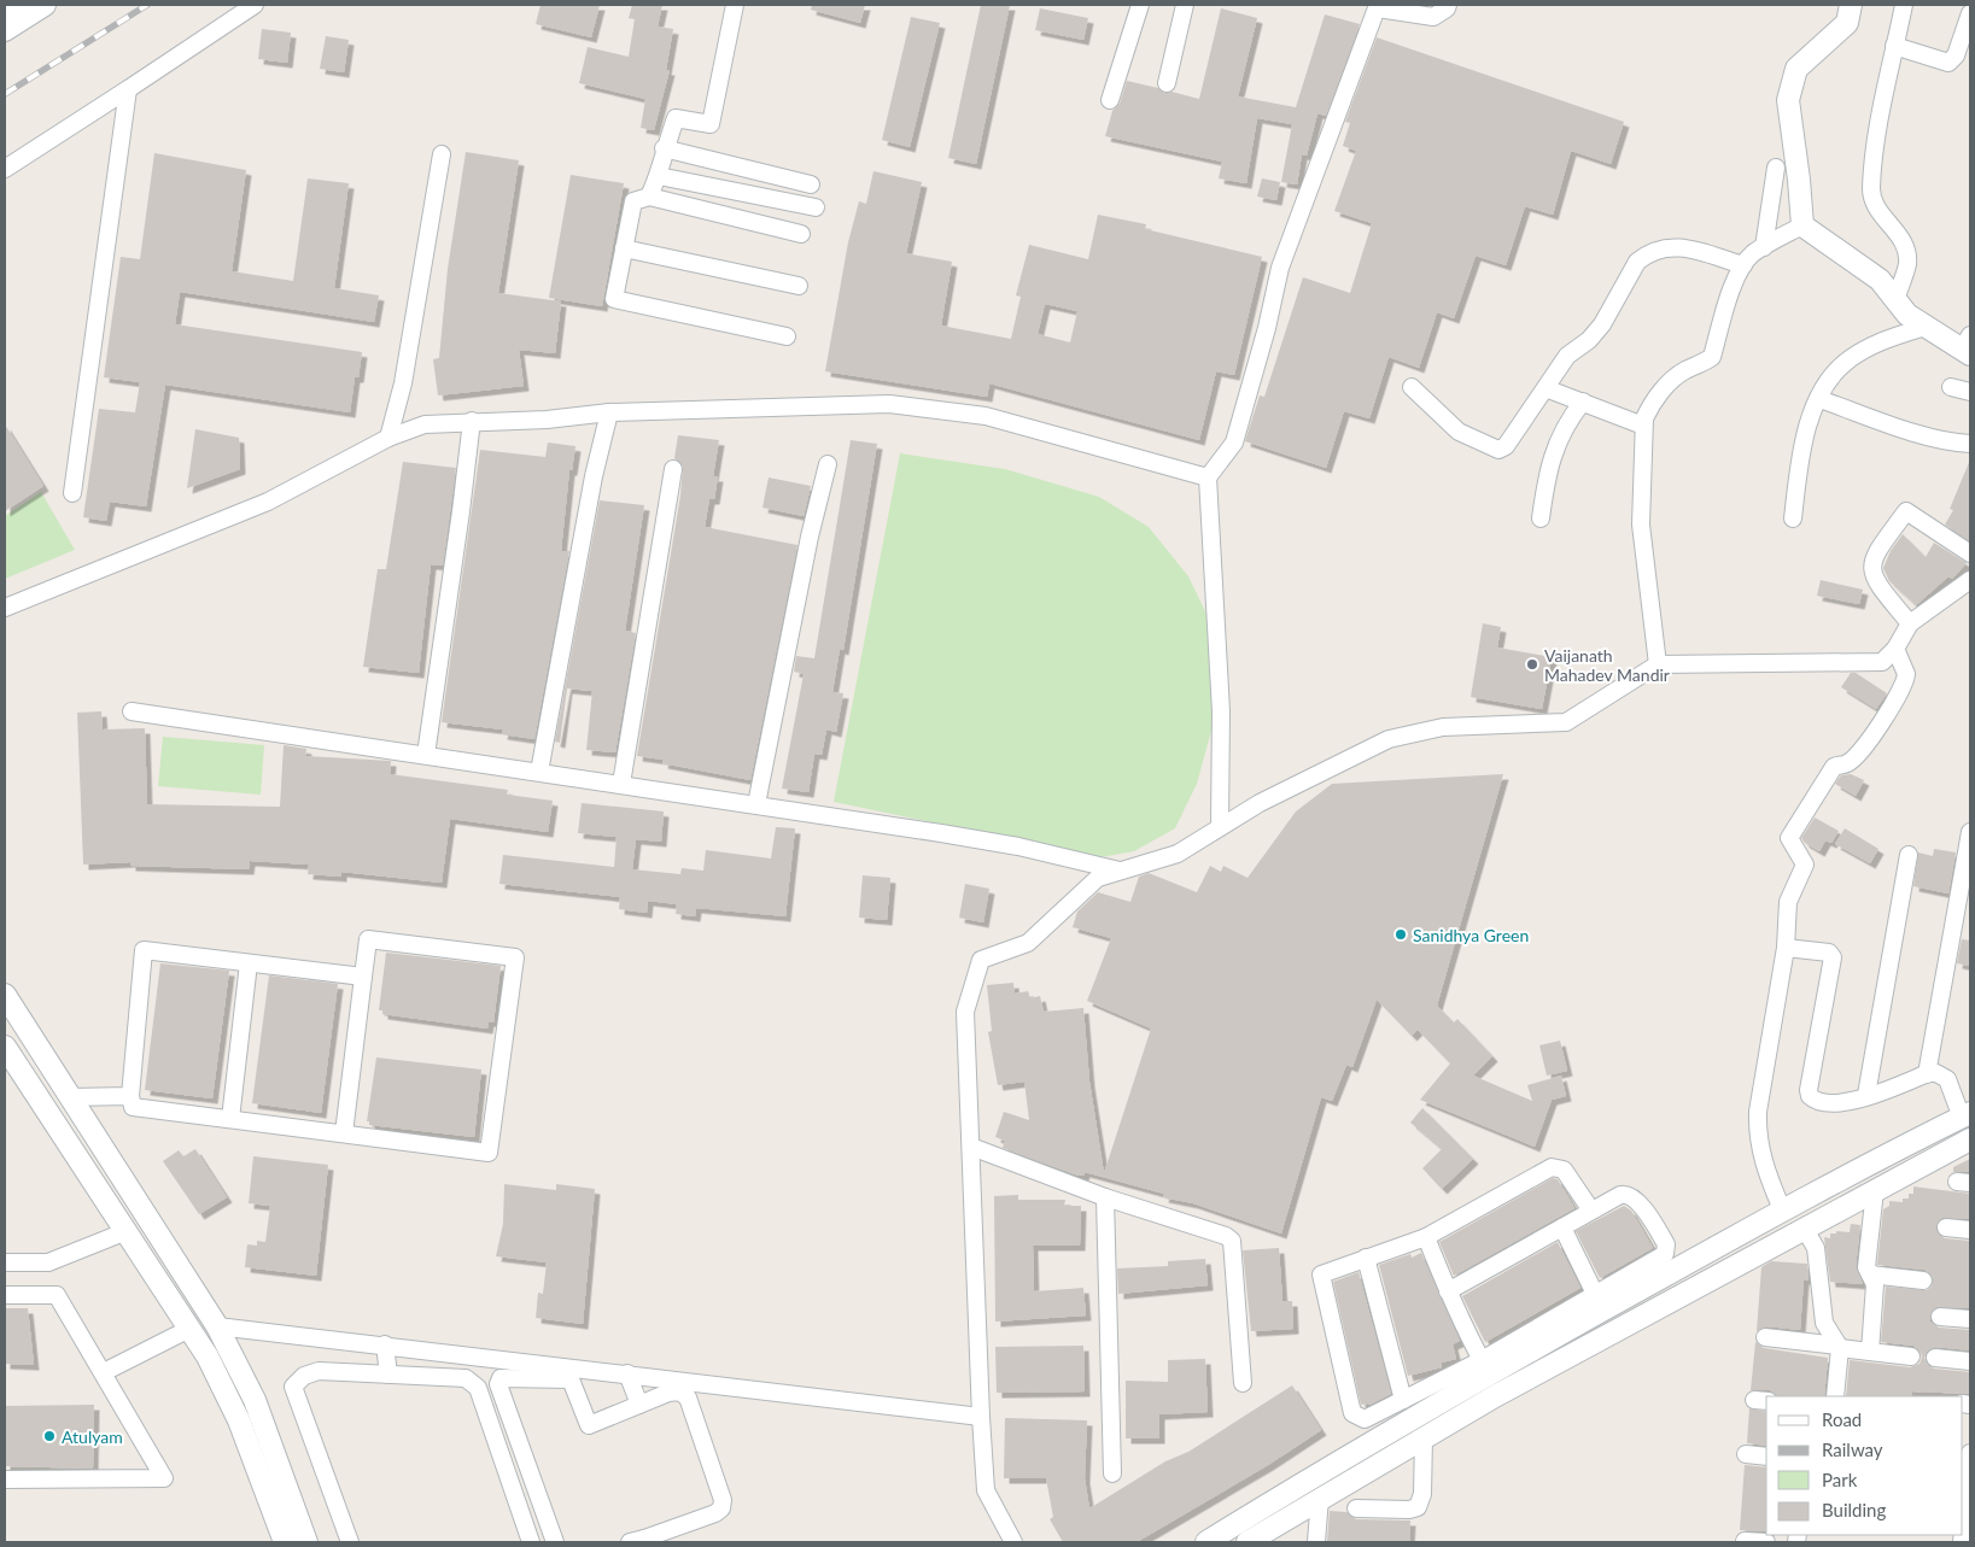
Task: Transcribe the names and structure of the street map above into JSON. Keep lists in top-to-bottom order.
{
  "places": ["Vaijanath Mahadev Mandir", "Sanidhya Green", "Atulyam"],
  "legend": [
    "Road",
    "Railway",
    "Park",
    "Building"
  ]
}
